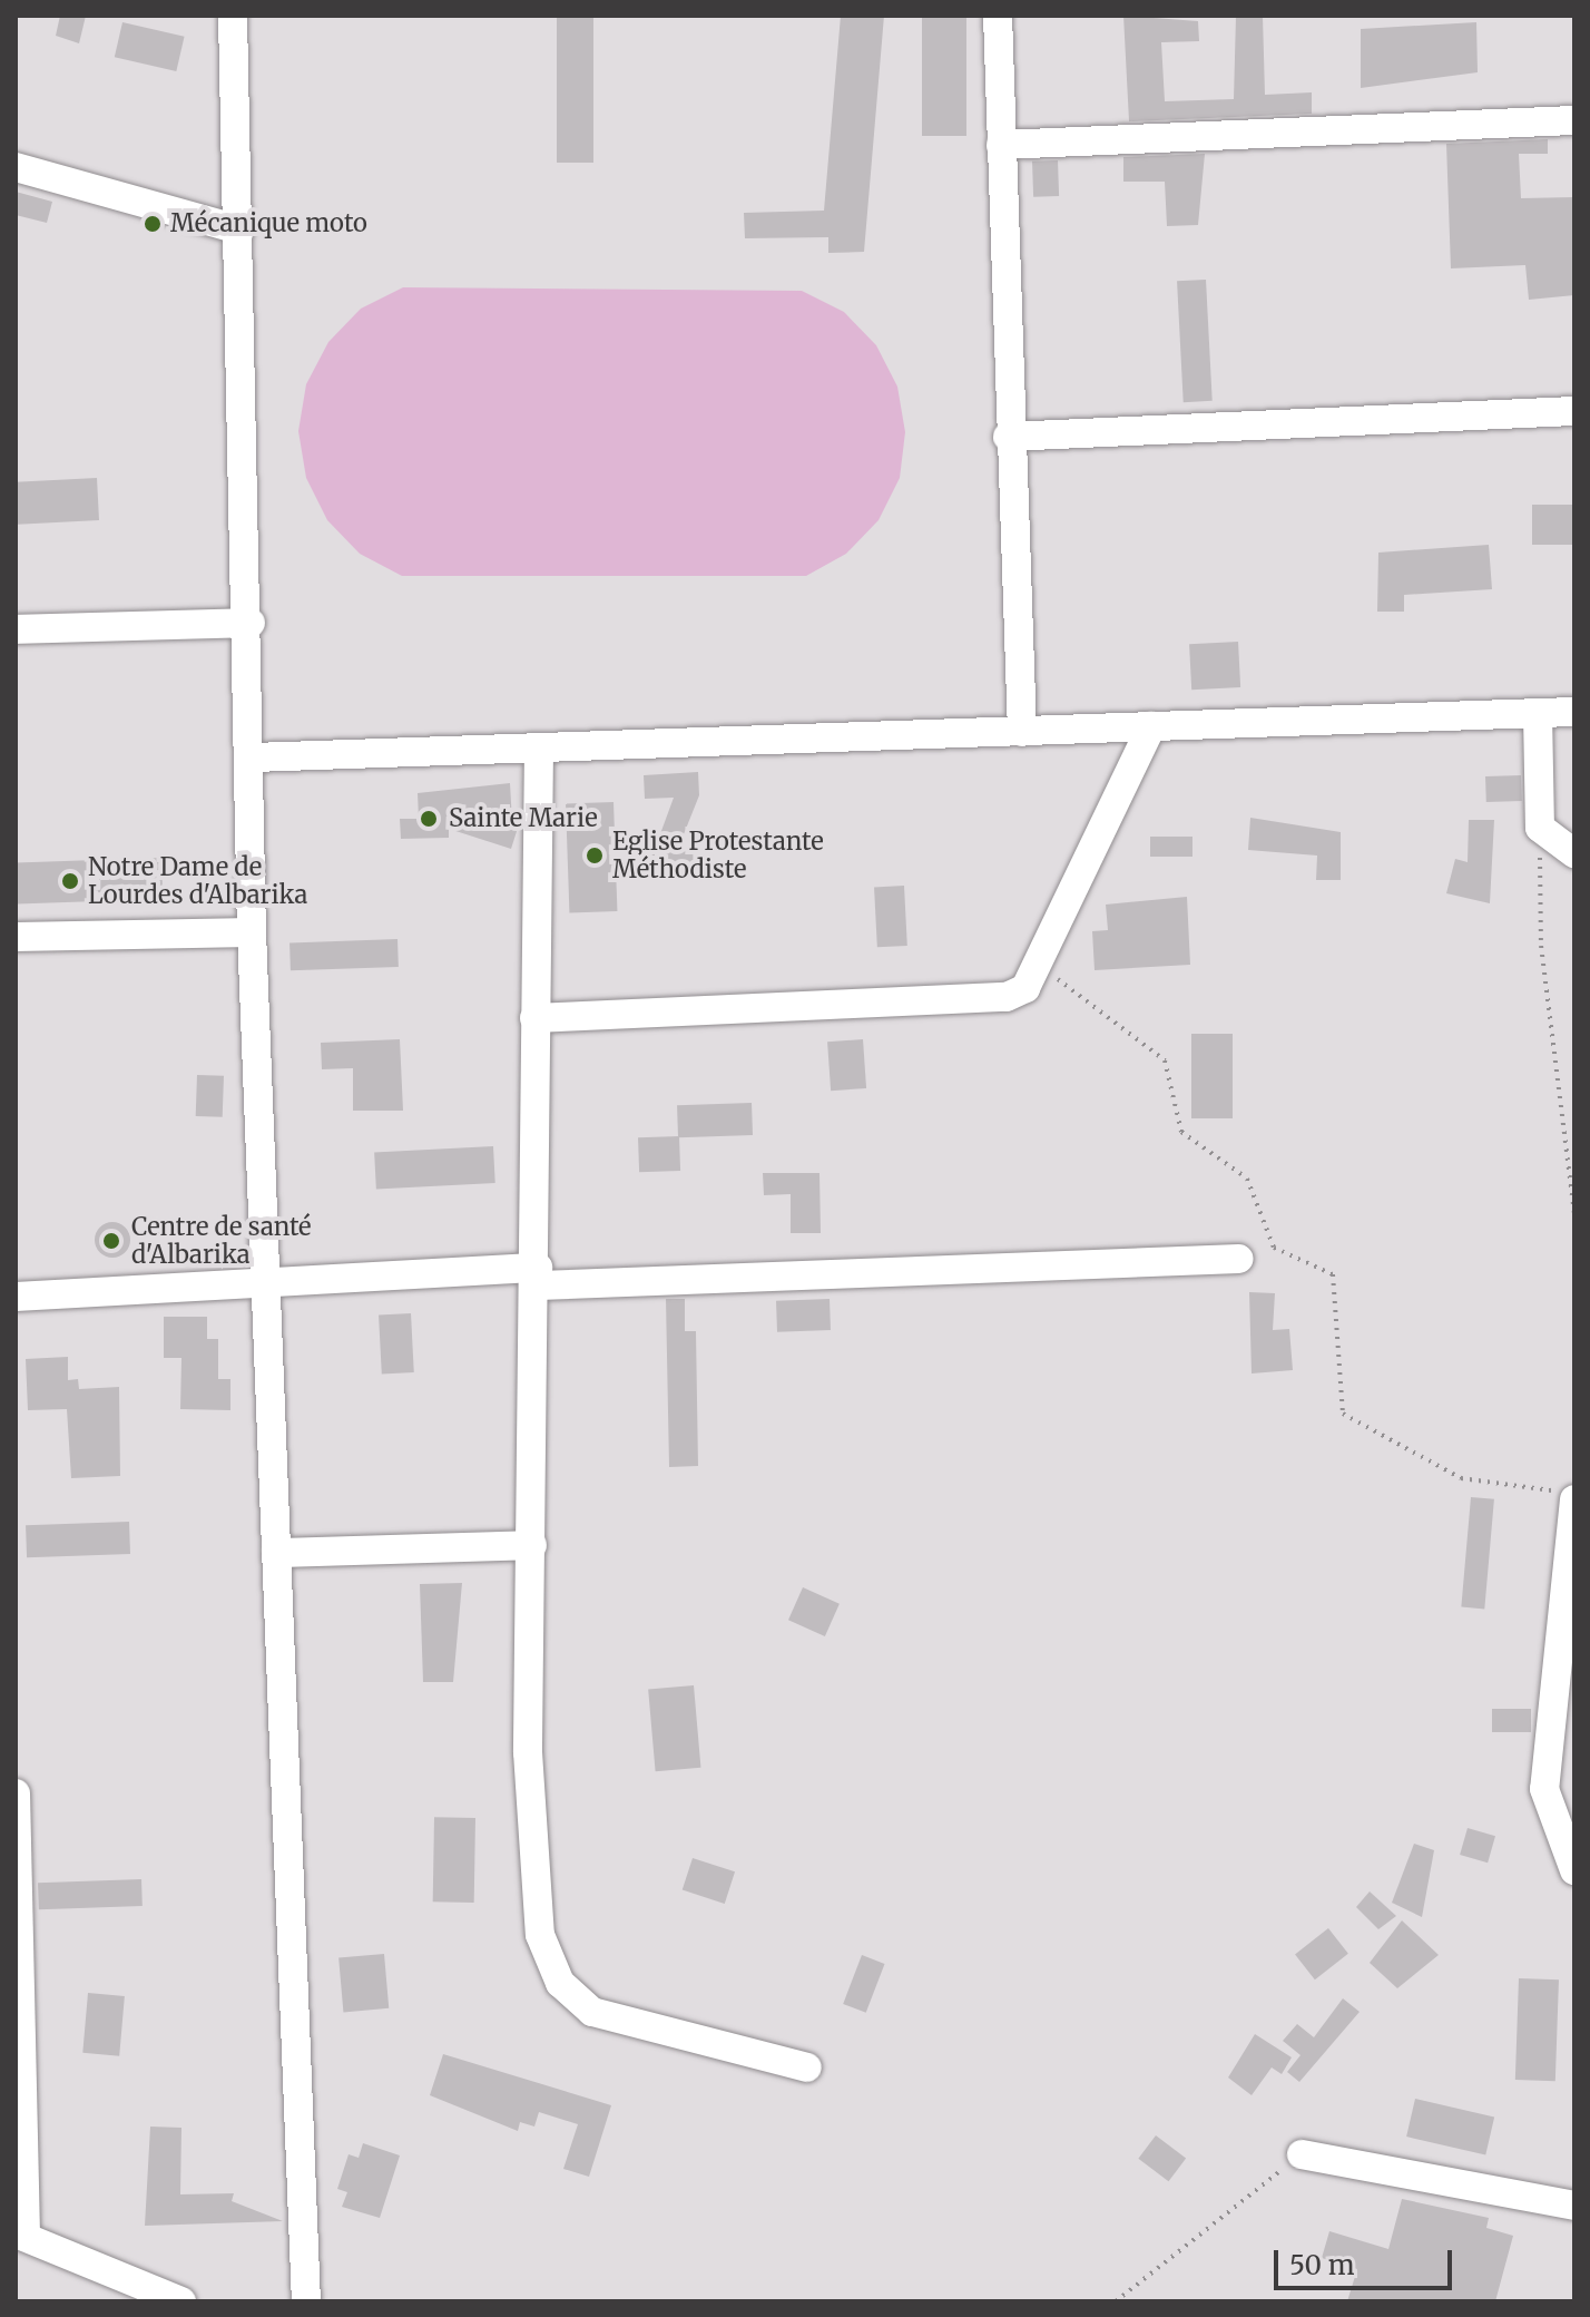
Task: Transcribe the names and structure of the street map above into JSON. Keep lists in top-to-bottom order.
{
  "places": [
    "Mécanique moto",
    "Sainte Marie",
    "Eglise Protestante Méthodiste",
    "Notre Dame de Lourdes d'Albarika",
    "Centre de santé d'Albarika"
  ],
  "scale_bar": "50 m"
}
